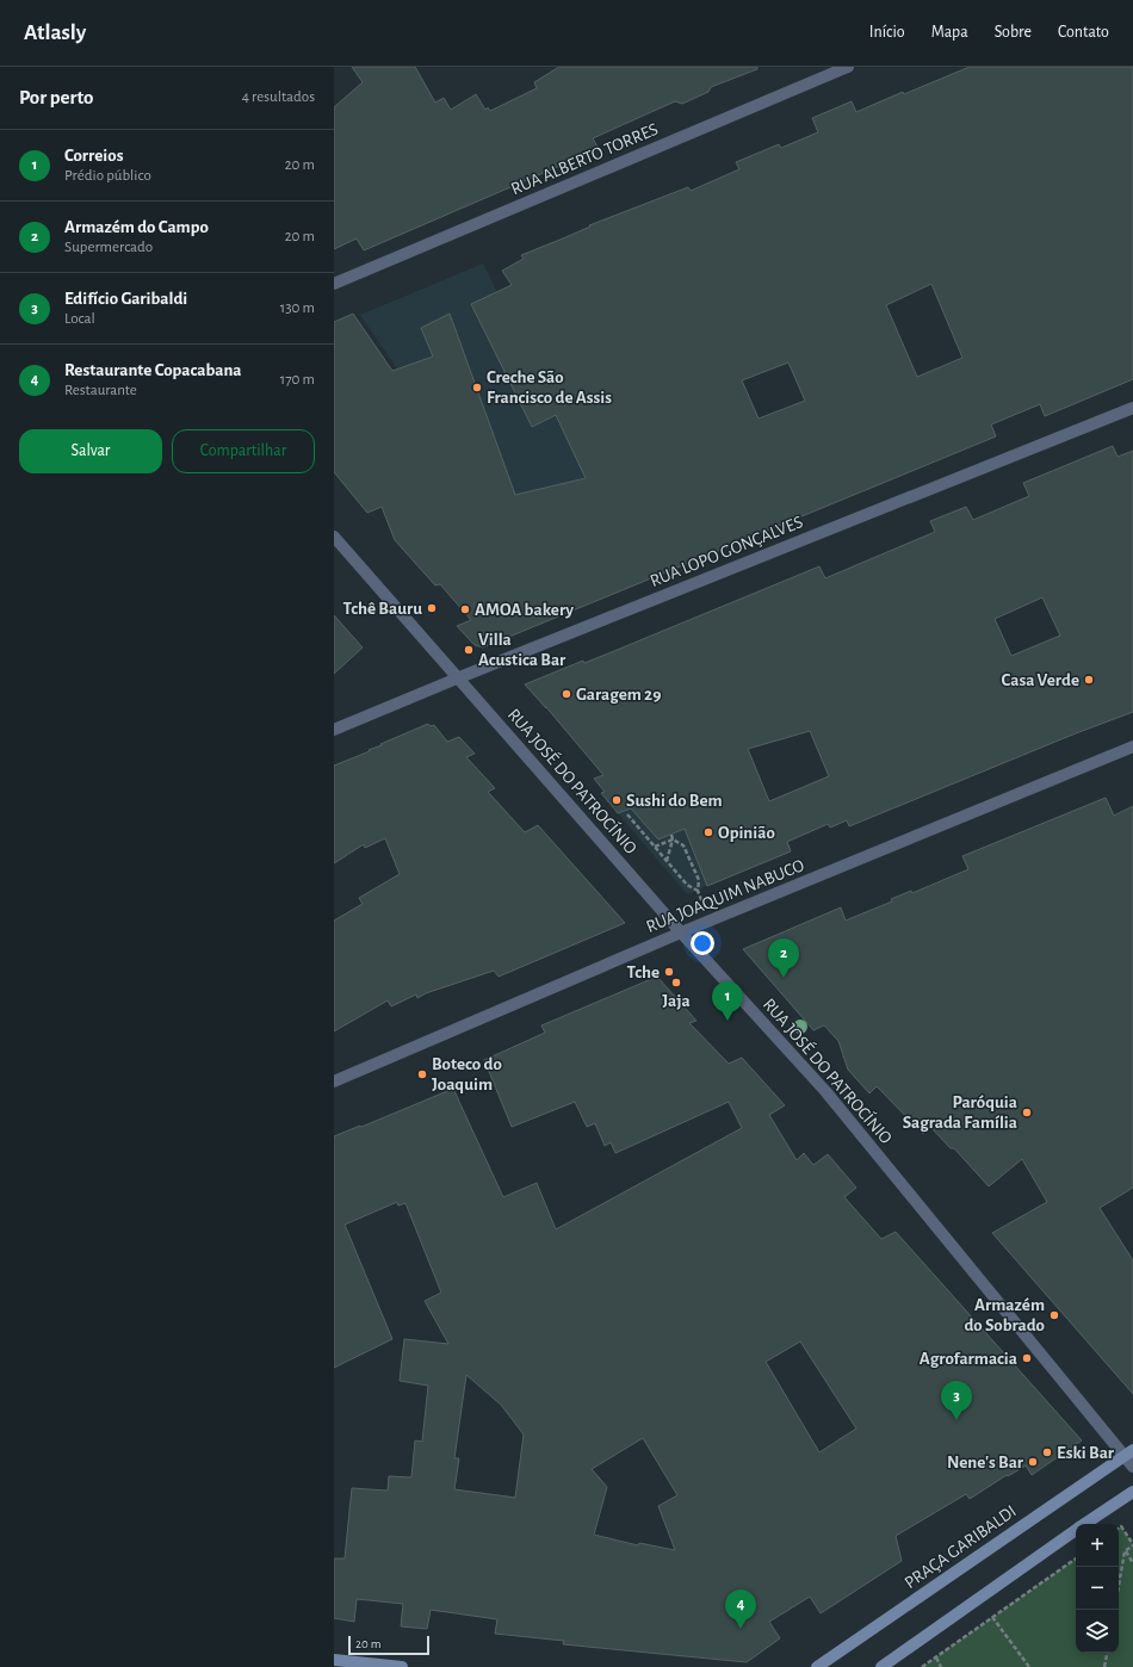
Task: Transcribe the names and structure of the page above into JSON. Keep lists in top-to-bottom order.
{
  "streets": {
    "main road": ["PRAÇA GARIBALDI"],
    "street": [
      "RUA ALBERTO TORRES",
      "RUA LOPO GONÇALVES",
      "RUA JOSÉ DO PATROCÍNIO",
      "RUA JOAQUIM NABUCO"
    ]
  },
  "crossings": [
    ["RUA LOPO GONÇALVES", "RUA JOSÉ DO PATROCÍNIO"],
    ["RUA JOSÉ DO PATROCÍNIO", "RUA JOAQUIM NABUCO"],
    ["RUA JOSÉ DO PATROCÍNIO", "PRAÇA GARIBALDI"]
  ],
  "places": [
    "Creche São Francisco de Assis",
    "Tchê Bauru",
    "AMOA bakery",
    "Villa Acustica Bar",
    "Casa Verde",
    "Garagem 29",
    "Sushi do Bem",
    "Opinião",
    "Tche",
    "Jaja",
    "Boteco do Joaquim",
    "Paróquia Sagrada Família",
    "Armazém do Sobrado",
    "Agrofarmacia",
    "Eski Bar",
    "Nene's Bar"
  ],
  "scale_bar": "20 m",
  "page": {
    "header": "Atlasly",
    "nav": [
      "Início",
      "Mapa",
      "Sobre",
      "Contato"
    ],
    "heading": ["Por perto", "4 resultados"],
    "list": [
      {
        "mark": "1",
        "name": "Correios",
        "note": "Prédio público",
        "value": "20 m"
      },
      {
        "mark": "2",
        "name": "Armazém do Campo",
        "note": "Supermercado",
        "value": "20 m"
      },
      {
        "mark": "3",
        "name": "Edifício Garibaldi",
        "note": "Local",
        "value": "130 m"
      },
      {
        "mark": "4",
        "name": "Restaurante Copacabana",
        "note": "Restaurante",
        "value": "170 m"
      }
    ],
    "buttons": ["Salvar", "Compartilhar"],
    "pins": [
      "2",
      "1",
      "3",
      "4"
    ],
    "map_buttons": ["+", "−"],
    "scale": "20 m"
  }
}
